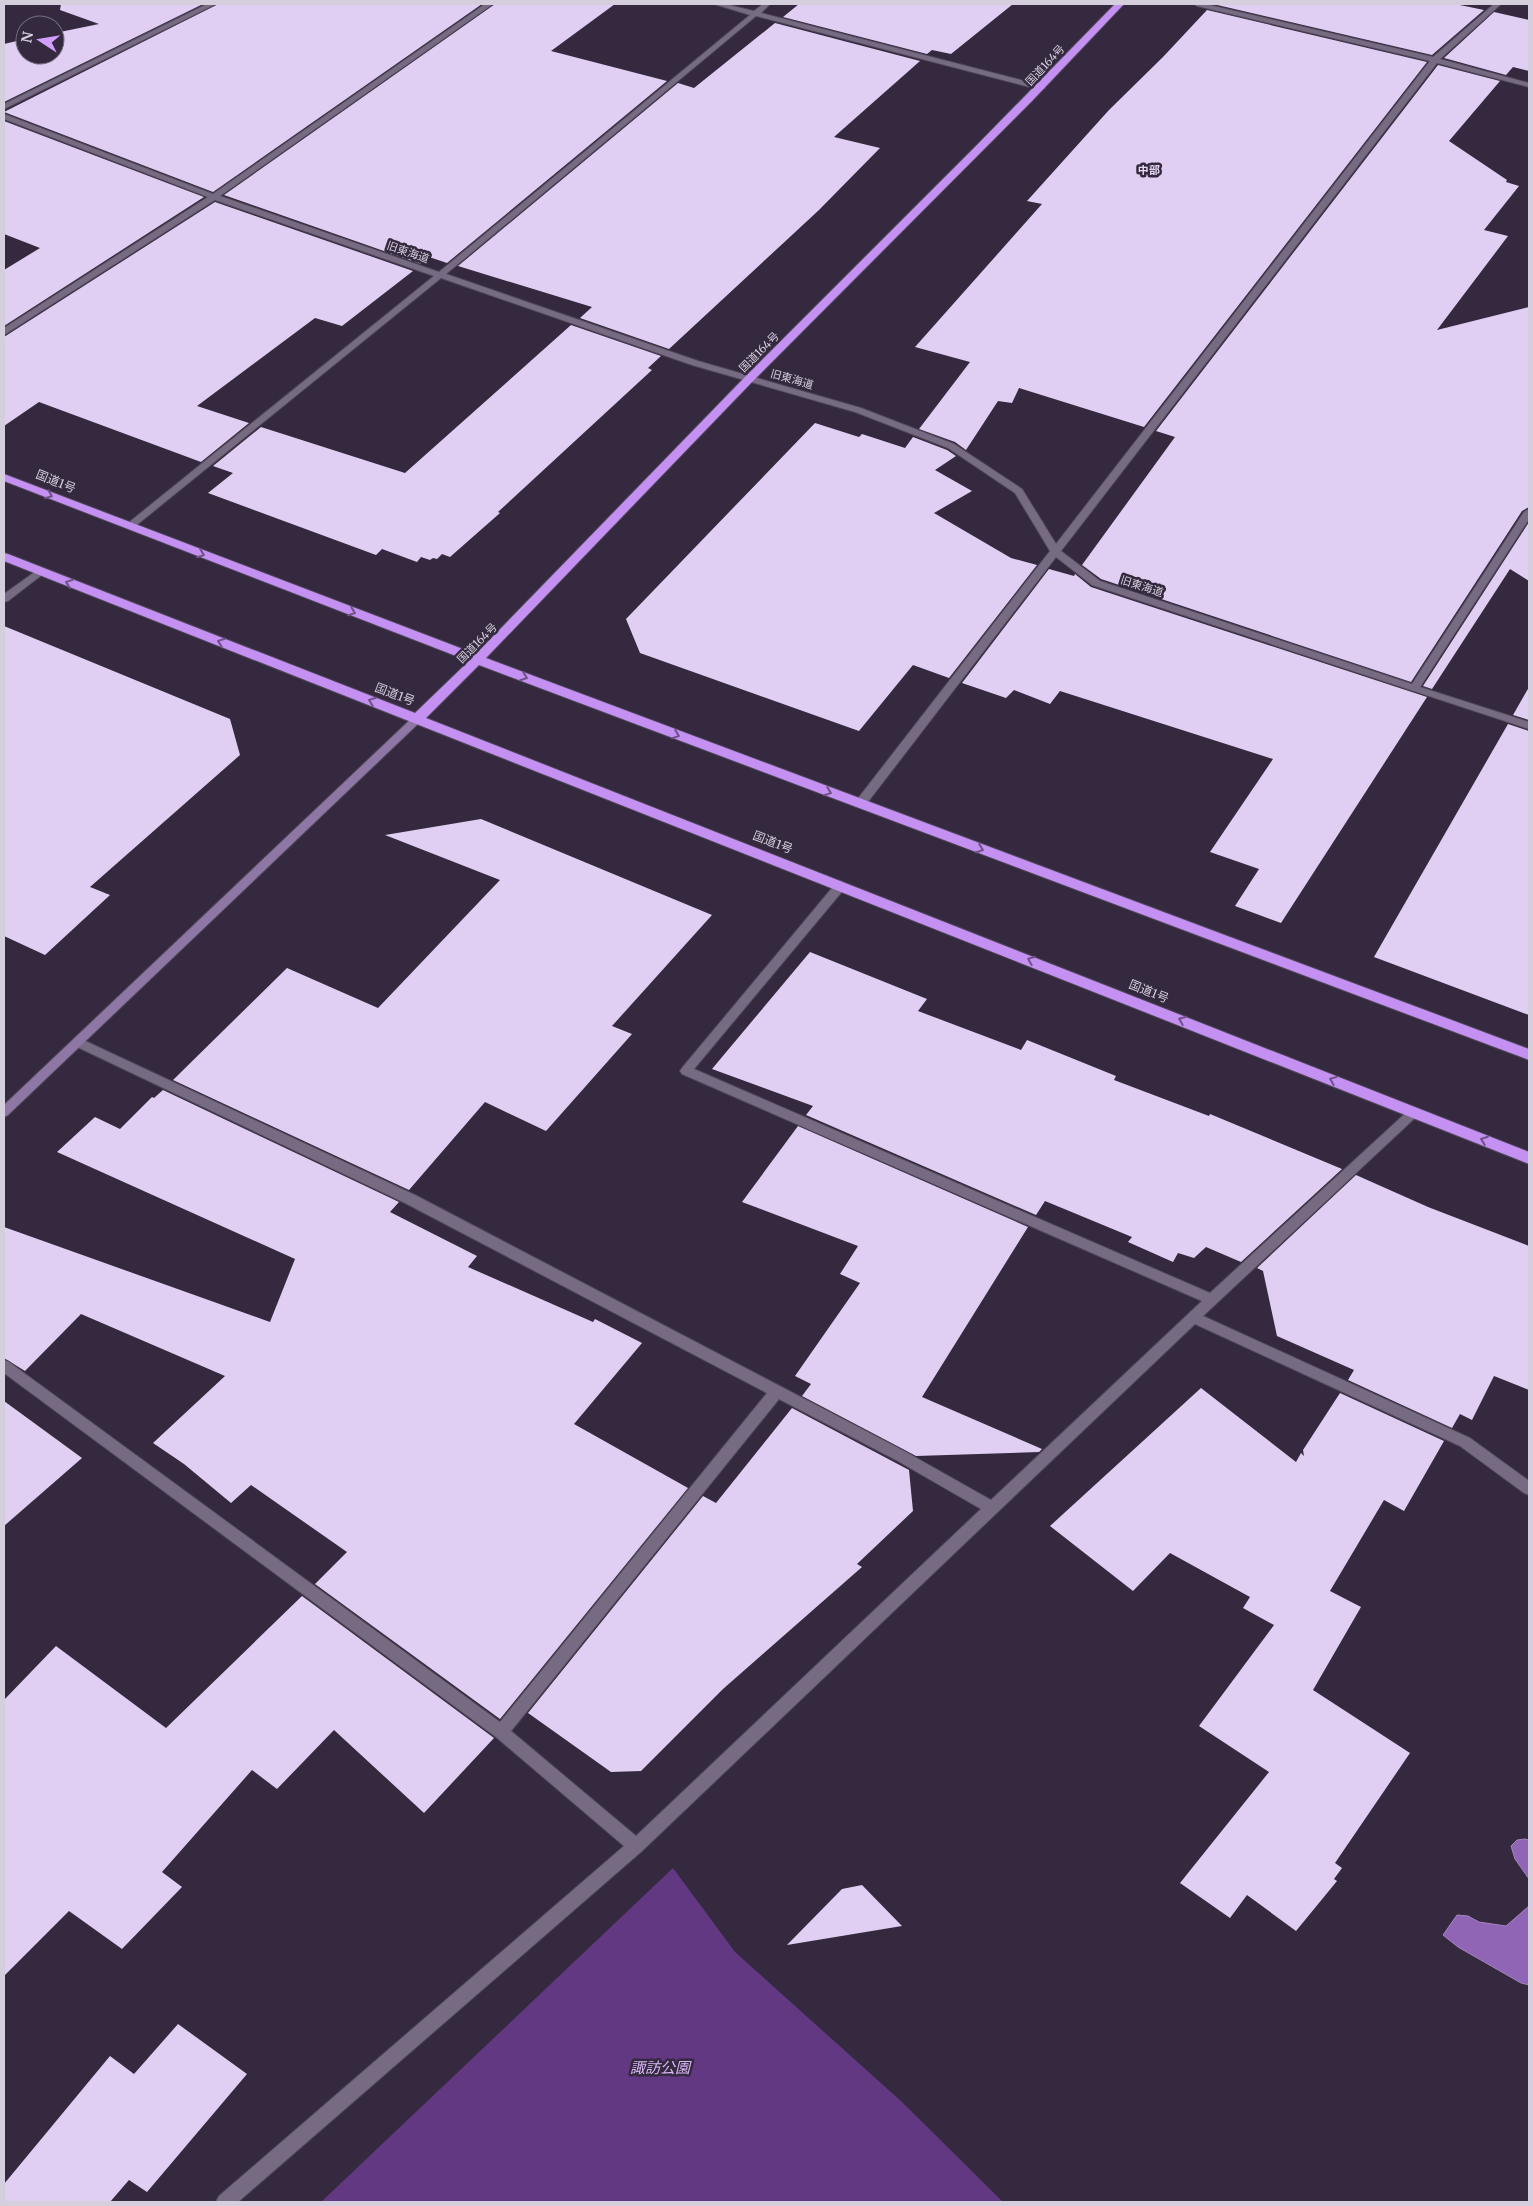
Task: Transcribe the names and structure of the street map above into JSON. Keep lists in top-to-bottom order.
{
  "streets": {
    "highway": ["国道164号", "国道1号"],
    "street": ["旧東海道"]
  },
  "crossings": [
    ["国道164号", "旧東海道"],
    ["国道164号", "国道1号"]
  ],
  "districts": ["中部"],
  "parks": ["諏訪公園"],
  "north": "left"
}
